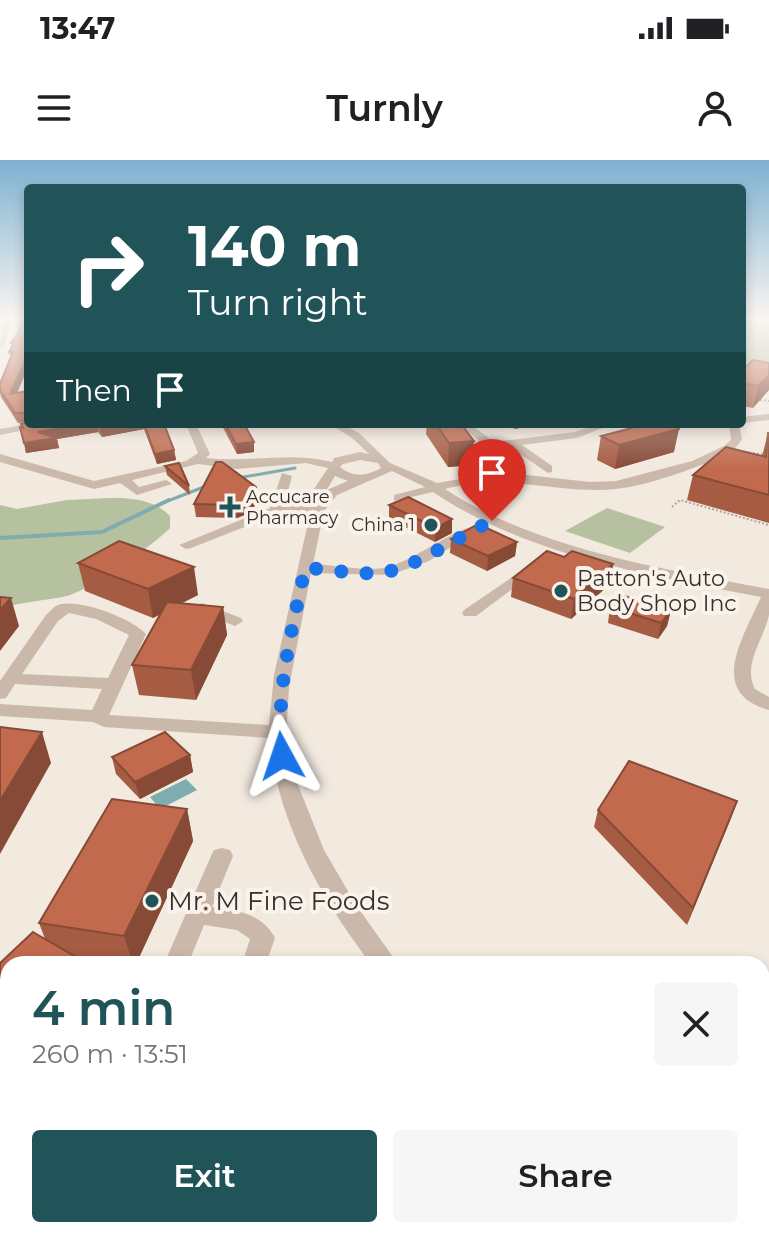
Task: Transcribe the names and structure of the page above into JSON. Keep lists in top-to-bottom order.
{
  "places": {
    "health": ["Accucare Pharmacy"],
    "other": ["China 1", "Patton's Auto Body Shop Inc", "Mr. M Fine Foods"]
  },
  "page": {
    "status": "13:47",
    "header": "Turnly",
    "turn": ["140 m", "Turn right"],
    "then": "Then",
    "heading": ["4 min", "260 m · 13:51"],
    "buttons": ["Exit", "Share"]
  }
}
